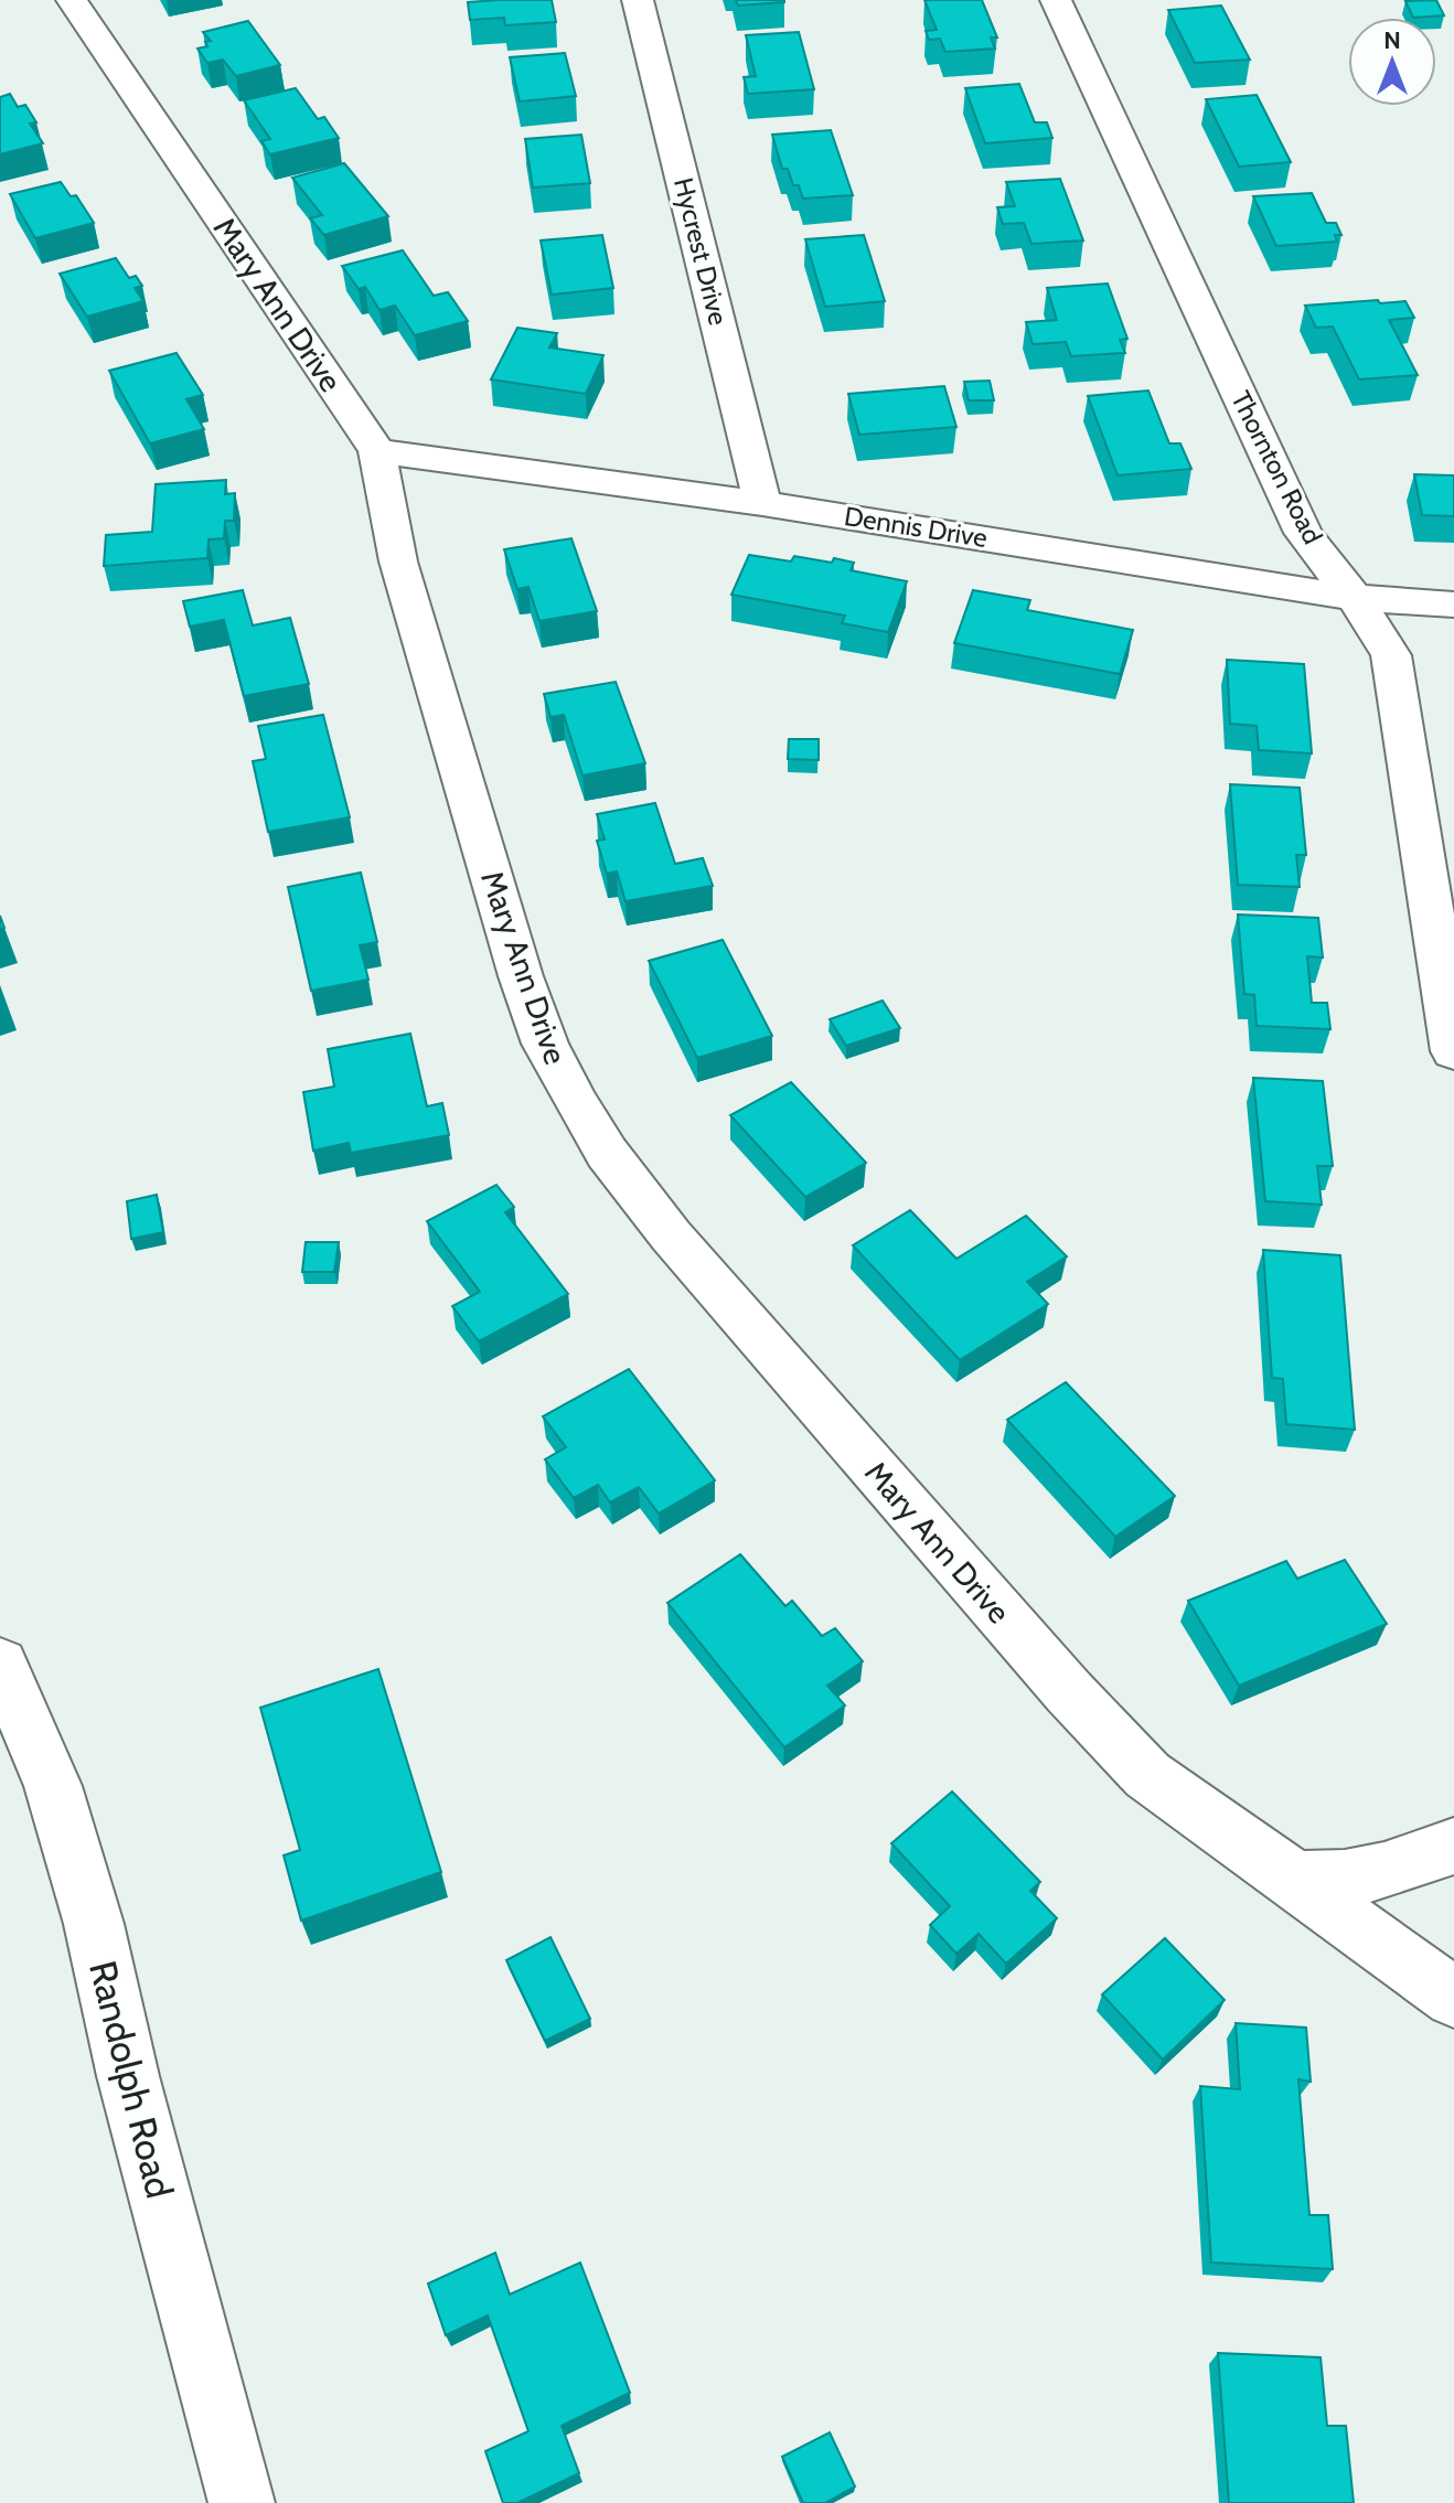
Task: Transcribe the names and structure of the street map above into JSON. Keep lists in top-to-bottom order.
{
  "streets": {
    "street": [
      "Hycrest Drive",
      "Mary Ann Drive",
      "Thornton Road",
      "Dennis Drive",
      "Randolph Road"
    ]
  },
  "crossings": [
    ["Hycrest Drive", "Dennis Drive"],
    ["Mary Ann Drive", "Dennis Drive"],
    ["Thornton Road", "Dennis Drive"]
  ],
  "north": "top"
}
